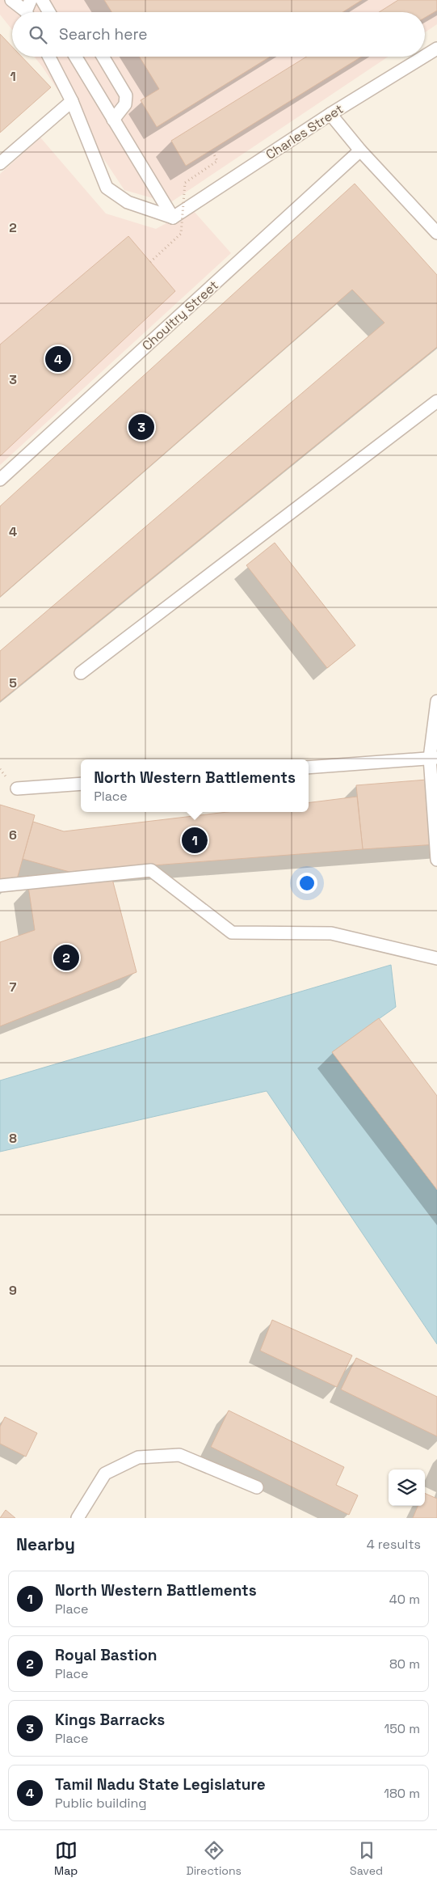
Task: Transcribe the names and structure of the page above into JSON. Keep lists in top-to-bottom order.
{
  "streets": {
    "lane": ["Charles Street", "Choultry Street"]
  },
  "page": {
    "search": "Search here",
    "pins": [
      "4",
      "3",
      "1",
      "2"
    ],
    "popup": ["North Western Battlements", "Place"],
    "heading": ["Nearby", "4 results"],
    "list": [
      {
        "mark": "1",
        "name": "North Western Battlements",
        "note": "Place",
        "value": "40 m"
      },
      {
        "mark": "2",
        "name": "Royal Bastion",
        "note": "Place",
        "value": "80 m"
      },
      {
        "mark": "3",
        "name": "Kings Barracks",
        "note": "Place",
        "value": "150 m"
      },
      {
        "mark": "4",
        "name": "Tamil Nadu State Legislature",
        "note": "Public building",
        "value": "180 m"
      }
    ],
    "nav": ["Map", "Directions", "Saved"]
  },
  "grid": {
    "rows": [
      "1",
      "2",
      "3",
      "4",
      "5",
      "6",
      "7",
      "8",
      "9"
    ]
  }
}
